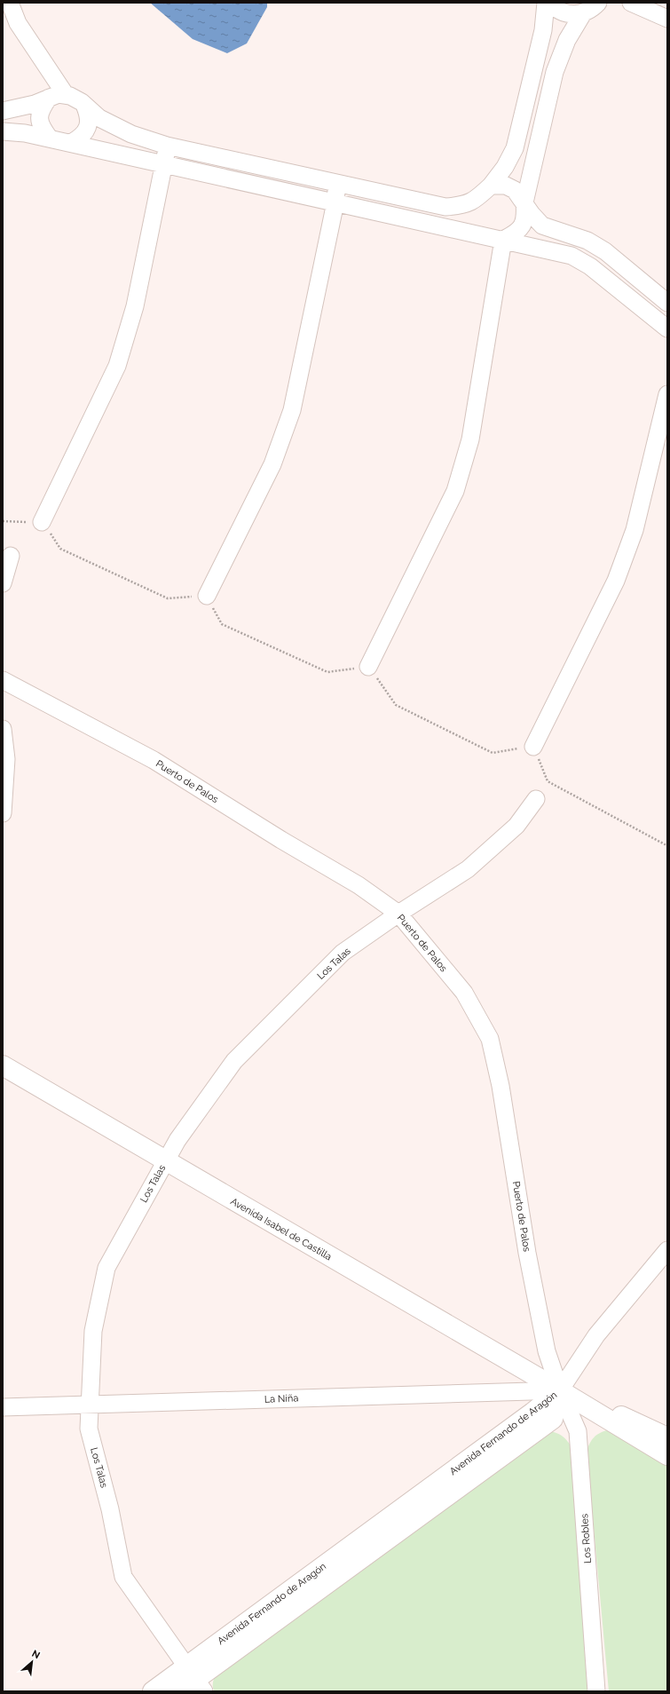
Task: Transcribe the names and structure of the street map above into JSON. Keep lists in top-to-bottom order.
{
  "streets": {
    "street": [
      "Puerto de Palos",
      "Los Talas",
      "Avenida Isabel de Castilla",
      "La Niña",
      "Avenida Fernando de Aragón",
      "Los Robles"
    ]
  },
  "crossings": [
    ["Puerto de Palos", "Los Talas"],
    ["Puerto de Palos", "Avenida Isabel de Castilla"],
    ["Puerto de Palos", "La Niña"],
    ["Puerto de Palos", "Avenida Fernando de Aragón"],
    ["Puerto de Palos", "Los Robles"],
    ["Los Talas", "Avenida Isabel de Castilla"],
    ["Los Talas", "La Niña"],
    ["Los Talas", "Avenida Fernando de Aragón"],
    ["Avenida Isabel de Castilla", "La Niña"],
    ["Avenida Isabel de Castilla", "Avenida Fernando de Aragón"],
    ["Avenida Isabel de Castilla", "Los Robles"],
    ["La Niña", "Avenida Fernando de Aragón"],
    ["La Niña", "Los Robles"],
    ["Avenida Fernando de Aragón", "Los Robles"]
  ],
  "north": "top right"
}
